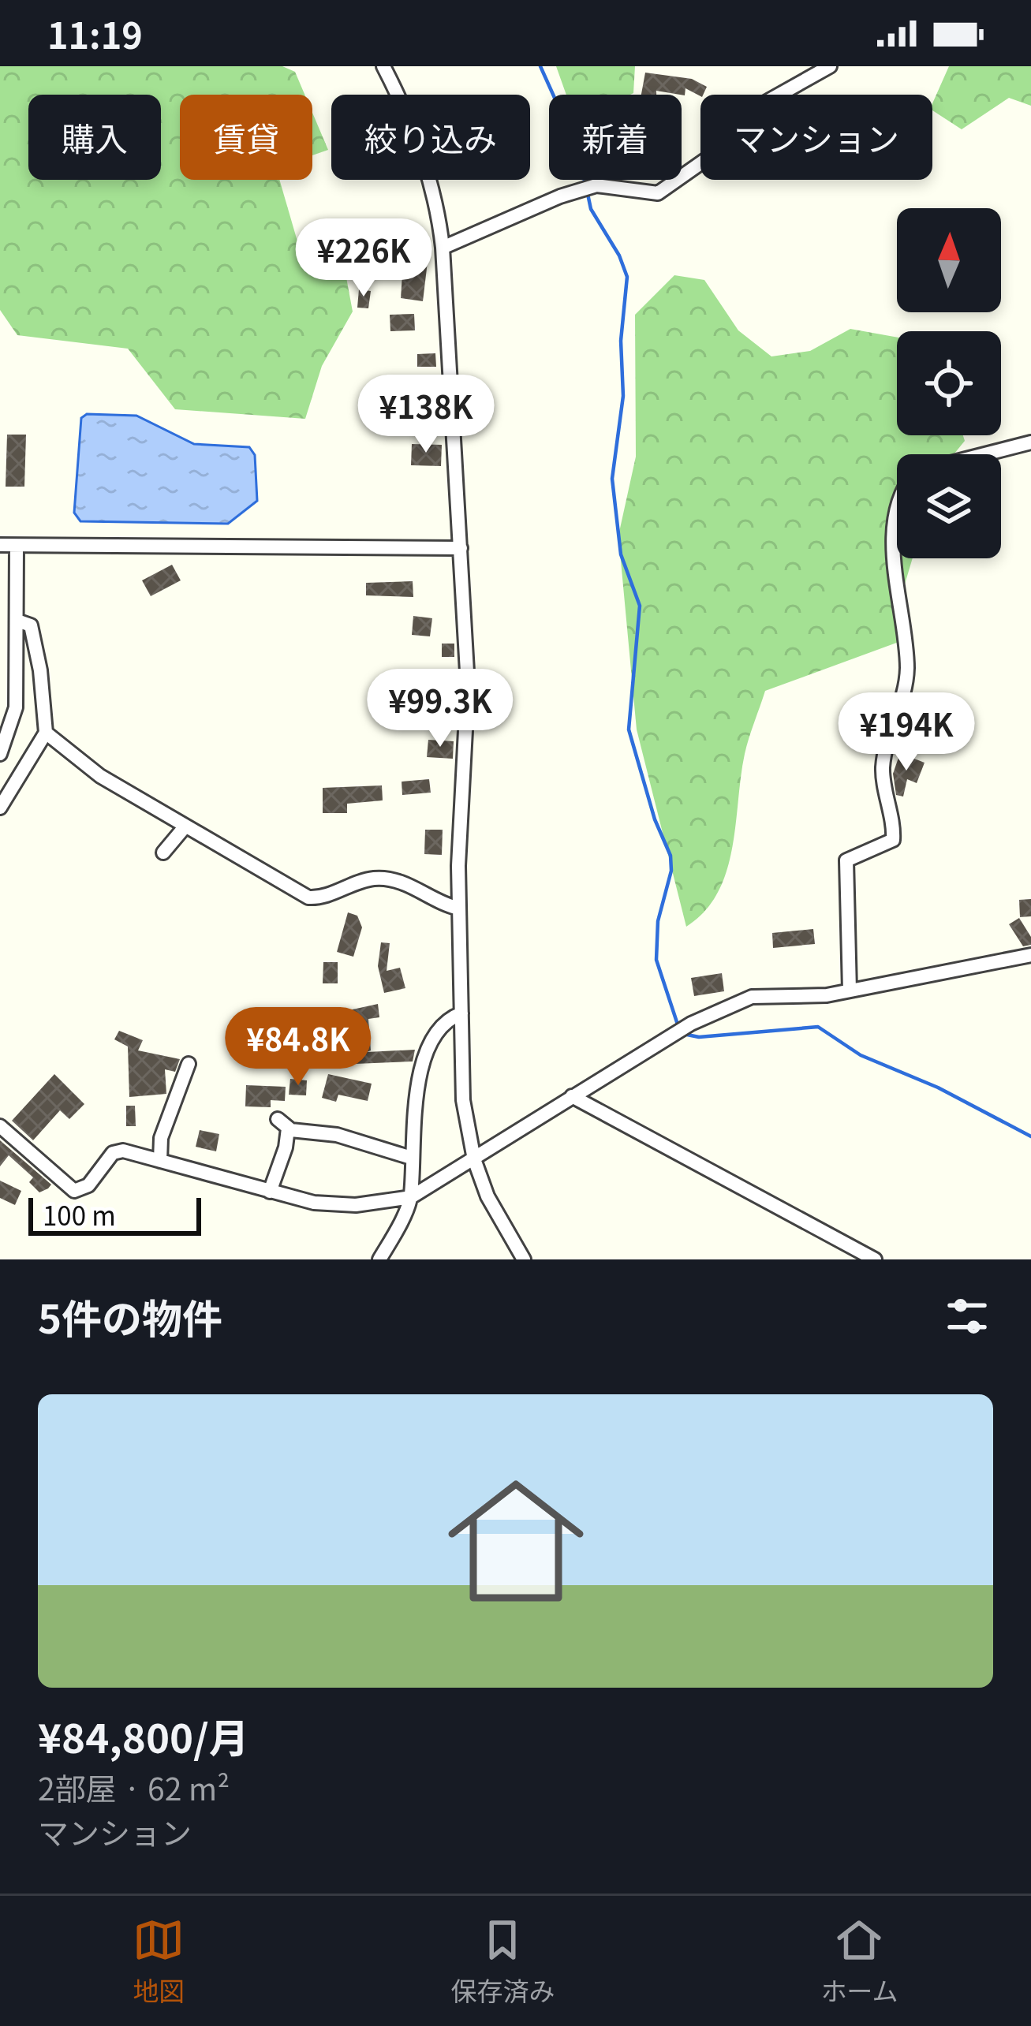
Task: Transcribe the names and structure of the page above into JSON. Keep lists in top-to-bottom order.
{
  "scale_bar": "100 m",
  "north": "top",
  "page": {
    "status": "11:19",
    "chip": [
      "購入",
      "賃貸",
      "絞り込み",
      "新着",
      "マンション"
    ],
    "price": [
      "¥226K",
      "¥138K",
      "¥99.3K",
      "¥194K",
      "¥84.8K"
    ],
    "scale": "100 m",
    "heading": "5件の物件",
    "list": [
      {
        "name": "¥84,800/月",
        "note": "2部屋 · 62 m² · マンション"
      }
    ],
    "tabs": ["地図", "保存済み", "ホーム"]
  }
}
